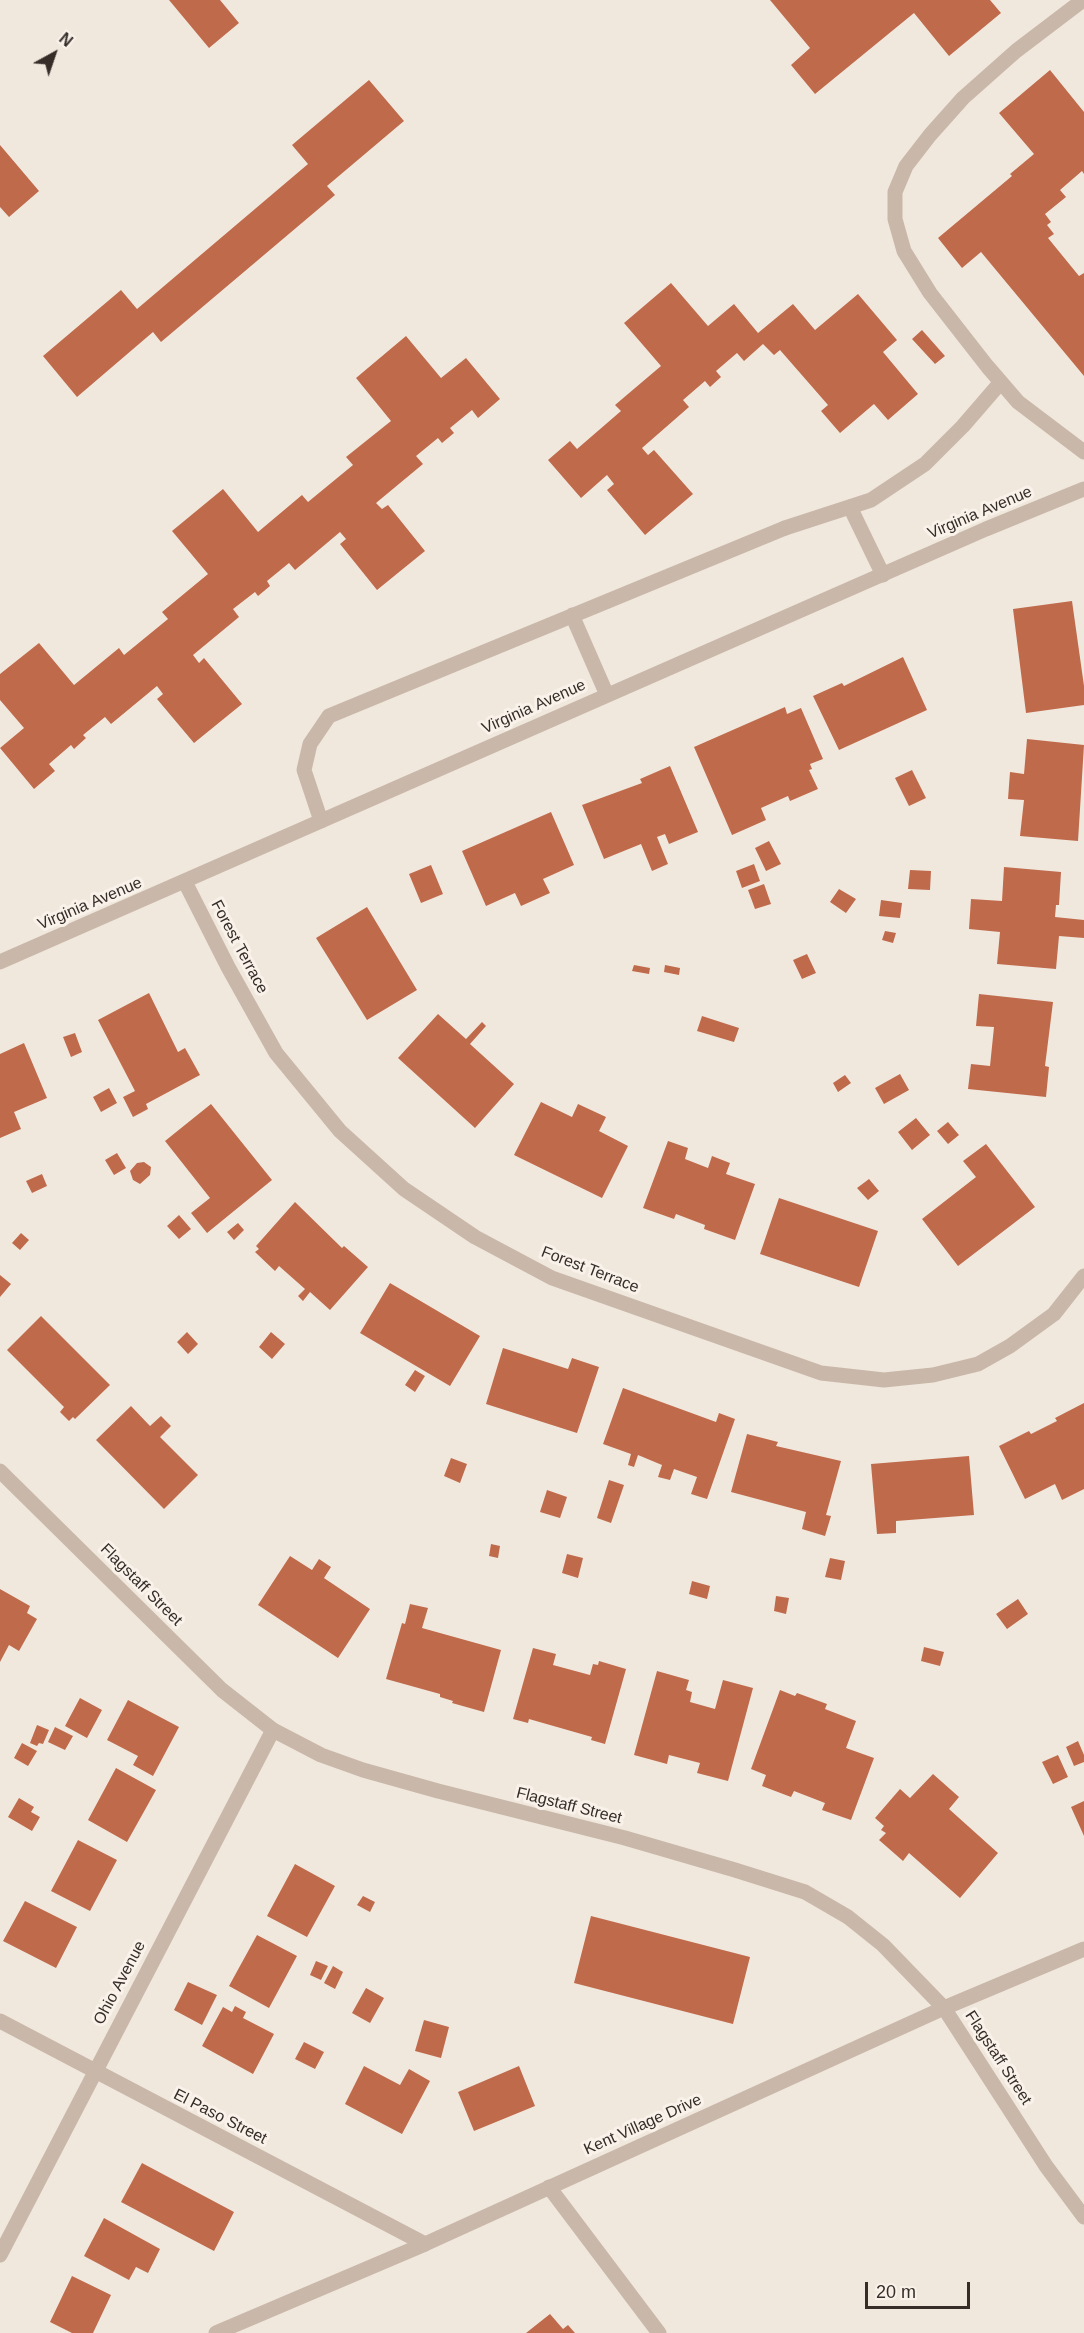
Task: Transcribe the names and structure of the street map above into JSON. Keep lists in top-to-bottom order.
{
  "streets": {
    "street": [
      "Virginia Avenue",
      "Forest Terrace",
      "Flagstaff Street",
      "Ohio Avenue",
      "El Paso Street",
      "Kent Village Drive"
    ]
  },
  "crossings": [
    ["Virginia Avenue", "Forest Terrace"],
    ["Flagstaff Street", "Ohio Avenue"],
    ["Flagstaff Street", "Kent Village Drive"],
    ["Ohio Avenue", "El Paso Street"],
    ["El Paso Street", "Kent Village Drive"]
  ],
  "scale_bar": "20 m",
  "north": "top right"
}
